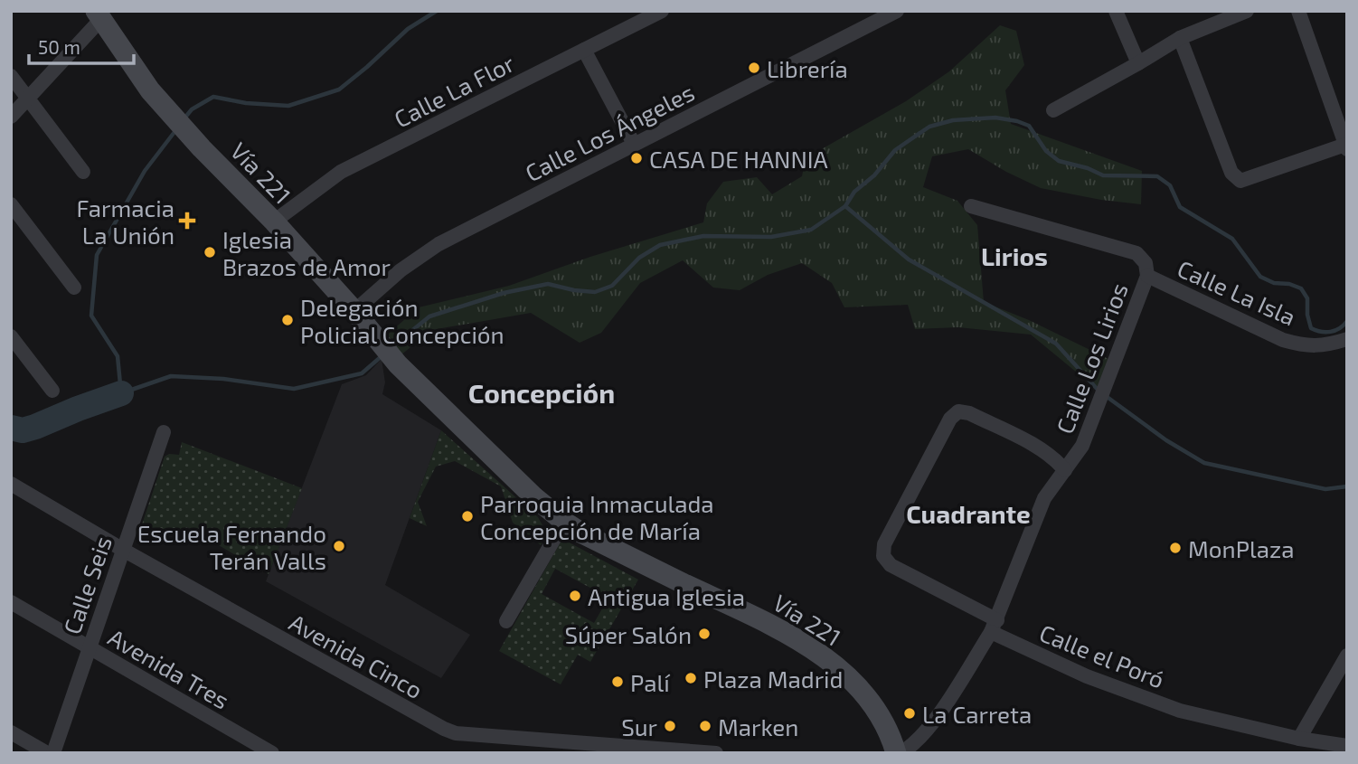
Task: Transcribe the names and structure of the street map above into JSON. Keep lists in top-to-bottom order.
{
  "streets": {
    "main road": ["Vía 221"],
    "street": [
      "Calle La Flor",
      "Calle Los Ángeles",
      "Calle La Isla",
      "Calle Los Lirios",
      "Calle Seis",
      "Avenida Cinco",
      "Calle el Poró",
      "Avenida Tres"
    ]
  },
  "crossings": [
    ["Calle La Flor", "Vía 221"],
    ["Calle Los Ángeles", "Vía 221"],
    ["Calle La Isla", "Calle Los Lirios"],
    ["Calle Los Lirios", "Calle el Poró"],
    ["Calle Seis", "Avenida Cinco"],
    ["Calle Seis", "Avenida Tres"]
  ],
  "districts": ["Lirios", "Concepción", "Cuadrante"],
  "places": {
    "other": [
      "Librería",
      "CASA DE HANNIA",
      "Iglesia Brazos de Amor",
      "Delegación Policial Concepción",
      "Parroquia Inmaculada Concepción de María",
      "Escuela Fernando Terán Valls",
      "MonPlaza",
      "Antigua Iglesia",
      "Súper Salón",
      "Plaza Madrid",
      "Palí",
      "La Carreta",
      "Sur",
      "Marken"
    ],
    "health": ["Farmacia La Unión"]
  },
  "scale_bar": "50 m"
}
